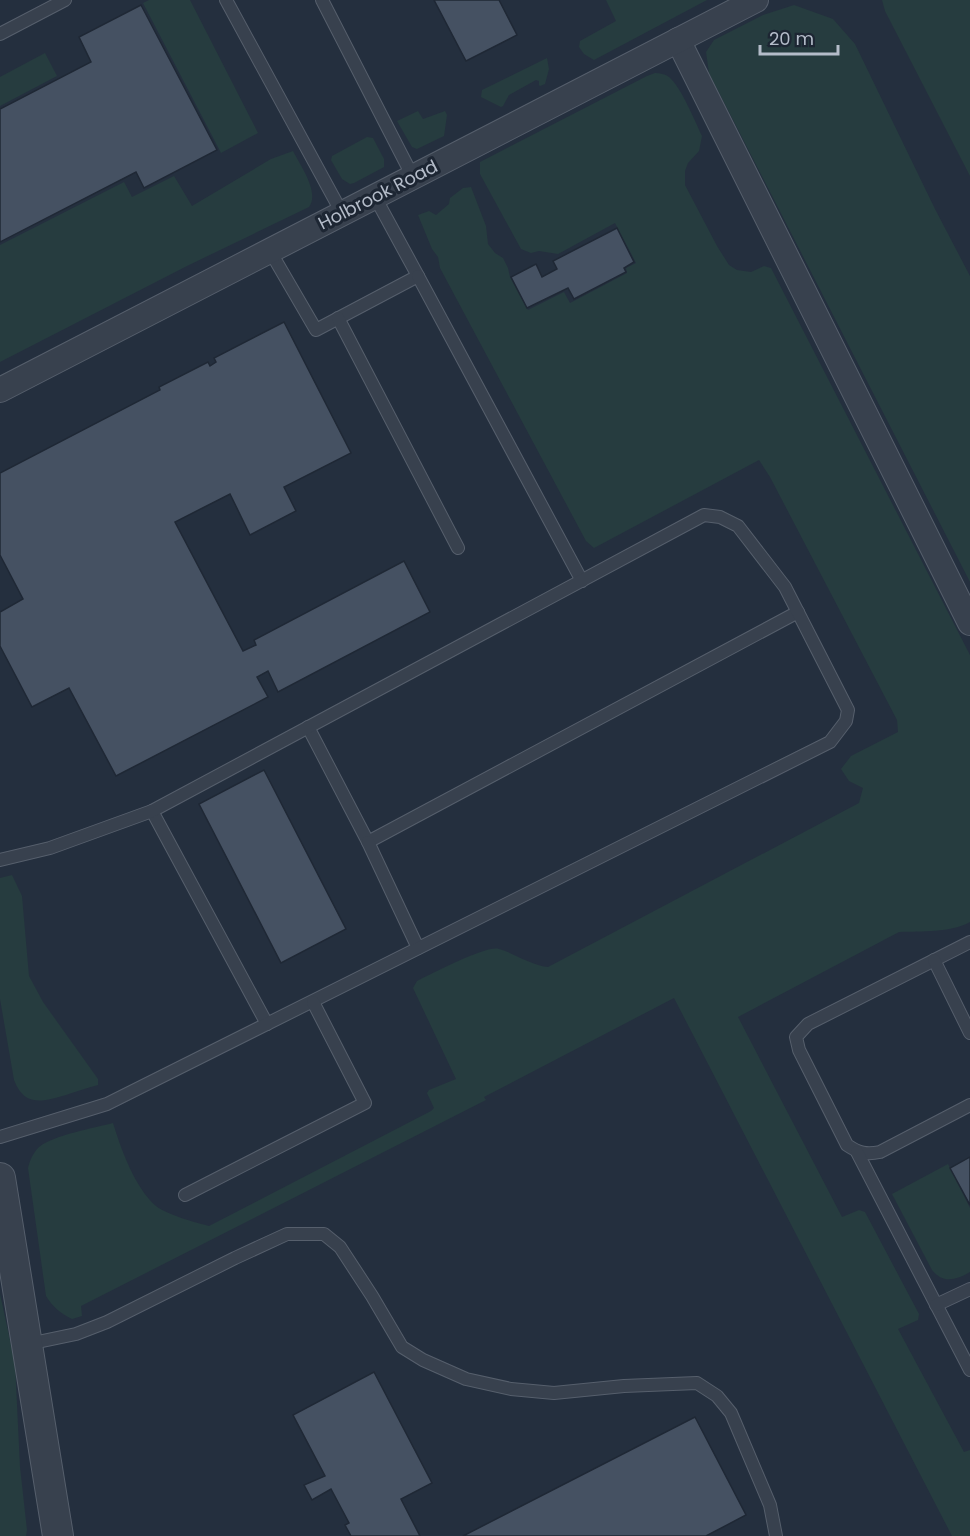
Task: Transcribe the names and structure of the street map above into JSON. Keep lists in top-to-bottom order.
{
  "streets": {
    "street": ["Holbrook Road"]
  },
  "scale_bar": "20 m"
}
